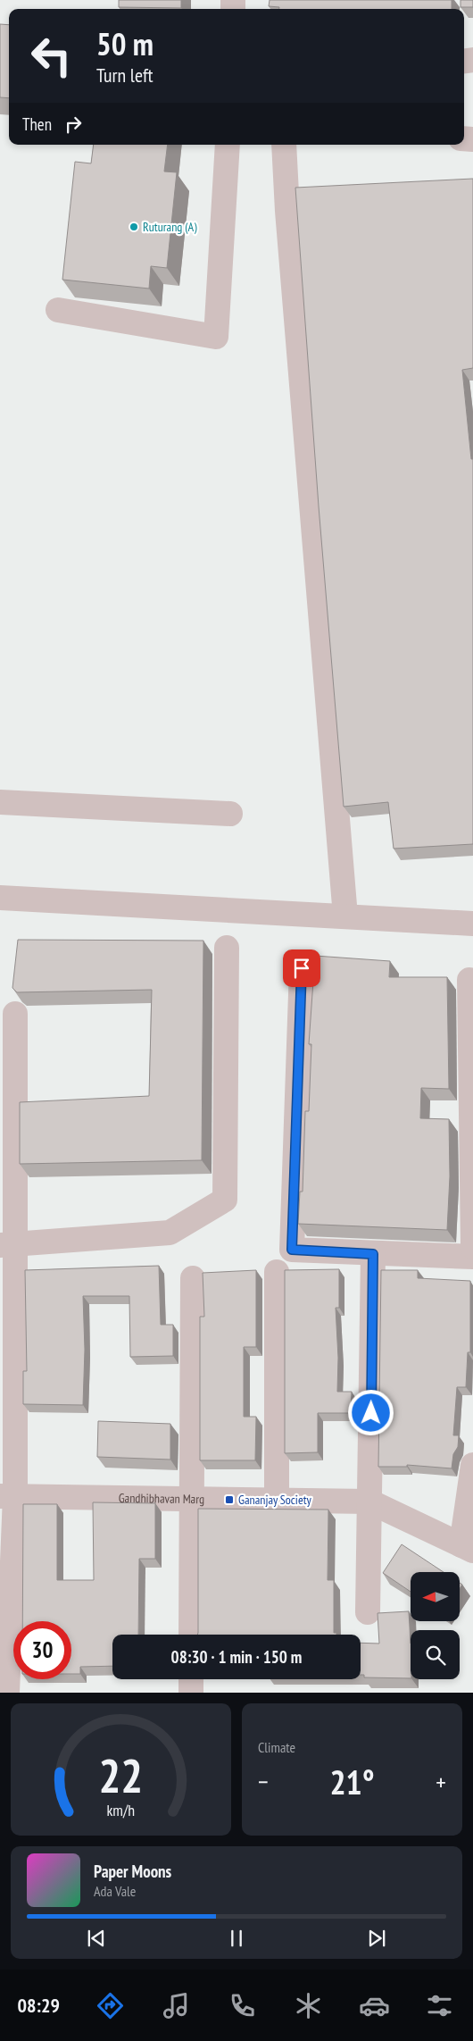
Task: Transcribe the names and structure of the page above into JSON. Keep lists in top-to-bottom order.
{
  "streets": {
    "street": ["Gandhibhavan Marg"]
  },
  "places": {
    "other": ["Ruturang (A)"],
    "transit": ["Gananjay Society"]
  },
  "north": "left",
  "page": {
    "turn": ["50 m", "Turn left"],
    "then": "Then",
    "limit": "30",
    "trip": "08:30 · 1 min · 150 m",
    "tile": "Climate",
    "heat": ["−", "21°", "+"],
    "song": ["Paper Moons", "Ada Vale"],
    "tabs": "08:29",
    "gauge": ["22", "km/h"]
  }
}
